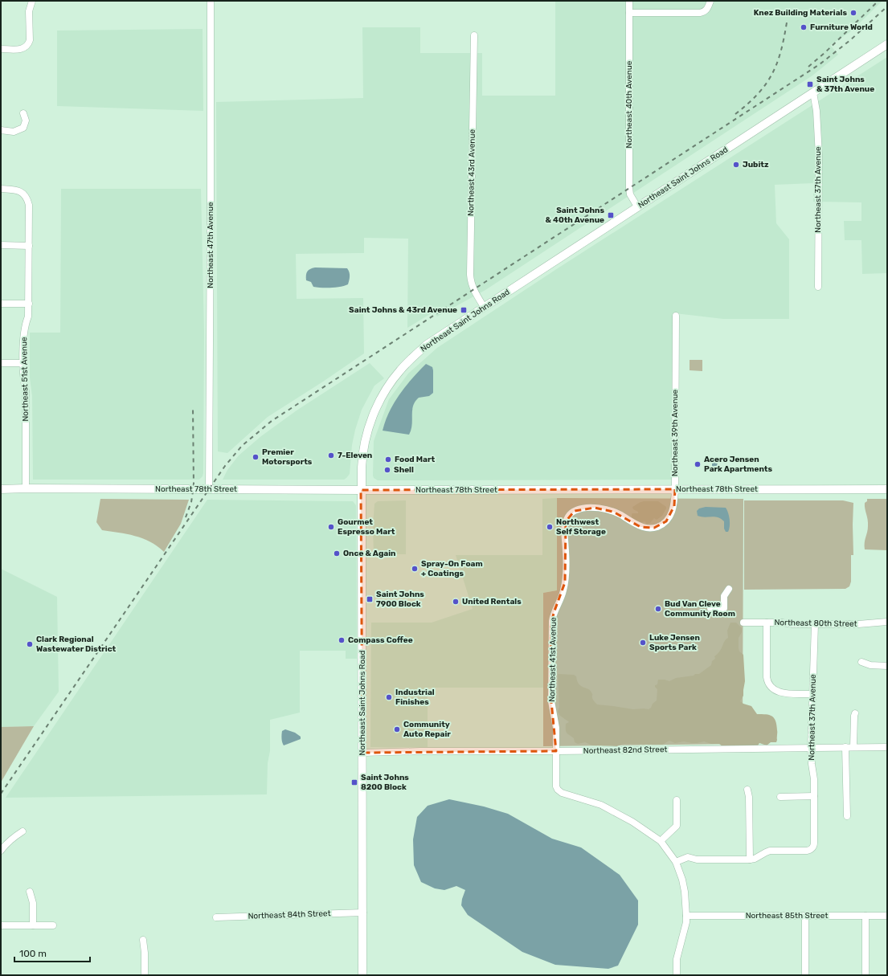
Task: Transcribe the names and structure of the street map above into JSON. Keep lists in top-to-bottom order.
{
  "streets": {
    "main road": ["Northeast Saint Johns Road", "Northeast 78th Street"],
    "street": [
      "Northeast 40th Avenue",
      "Northeast 43rd Avenue",
      "Northeast 37th Avenue",
      "Northeast 47th Avenue",
      "Northeast 51st Avenue",
      "Northeast 39th Avenue",
      "Northeast 80th Street",
      "Northeast 41st Avenue",
      "Northeast 82nd Street",
      "Northeast 84th Street",
      "Northeast 85th Street"
    ]
  },
  "crossings": [
    ["Northeast 40th Avenue", "Northeast Saint Johns Road"],
    ["Northeast 43rd Avenue", "Northeast Saint Johns Road"],
    ["Northeast Saint Johns Road", "Northeast 37th Avenue"],
    ["Northeast Saint Johns Road", "Northeast 78th Street"],
    ["Northeast Saint Johns Road", "Northeast 82nd Street"],
    ["Northeast Saint Johns Road", "Northeast 84th Street"],
    ["Northeast 37th Avenue", "Northeast 80th Street"],
    ["Northeast 37th Avenue", "Northeast 82nd Street"],
    ["Northeast 47th Avenue", "Northeast 78th Street"],
    ["Northeast 51st Avenue", "Northeast 78th Street"],
    ["Northeast 39th Avenue", "Northeast 78th Street"],
    ["Northeast 39th Avenue", "Northeast 41st Avenue"],
    ["Northeast 41st Avenue", "Northeast 82nd Street"]
  ],
  "places": {
    "other": [
      "Knez Building Materials",
      "Furniture World",
      "Jubitz",
      "7-Eleven",
      "Premier Motorsports",
      "Food Mart",
      "Acero Jensen Park Apartments",
      "Shell",
      "Gourmet Espresso Mart",
      "Northwest Self Storage",
      "Once & Again",
      "Spray-On Foam + Coatings",
      "United Rentals",
      "Bud Van Cleve Community Room",
      "Compass Coffee",
      "Luke Jensen Sports Park",
      "Clark Regional Wastewater District",
      "Industrial Finishes",
      "Community Auto Repair"
    ],
    "transit": [
      "Saint Johns & 37th Avenue",
      "Saint Johns & 40th Avenue",
      "Saint Johns & 43rd Avenue",
      "Saint Johns 7900 Block",
      "Saint Johns 8200 Block"
    ]
  },
  "scale_bar": "100 m"
}
